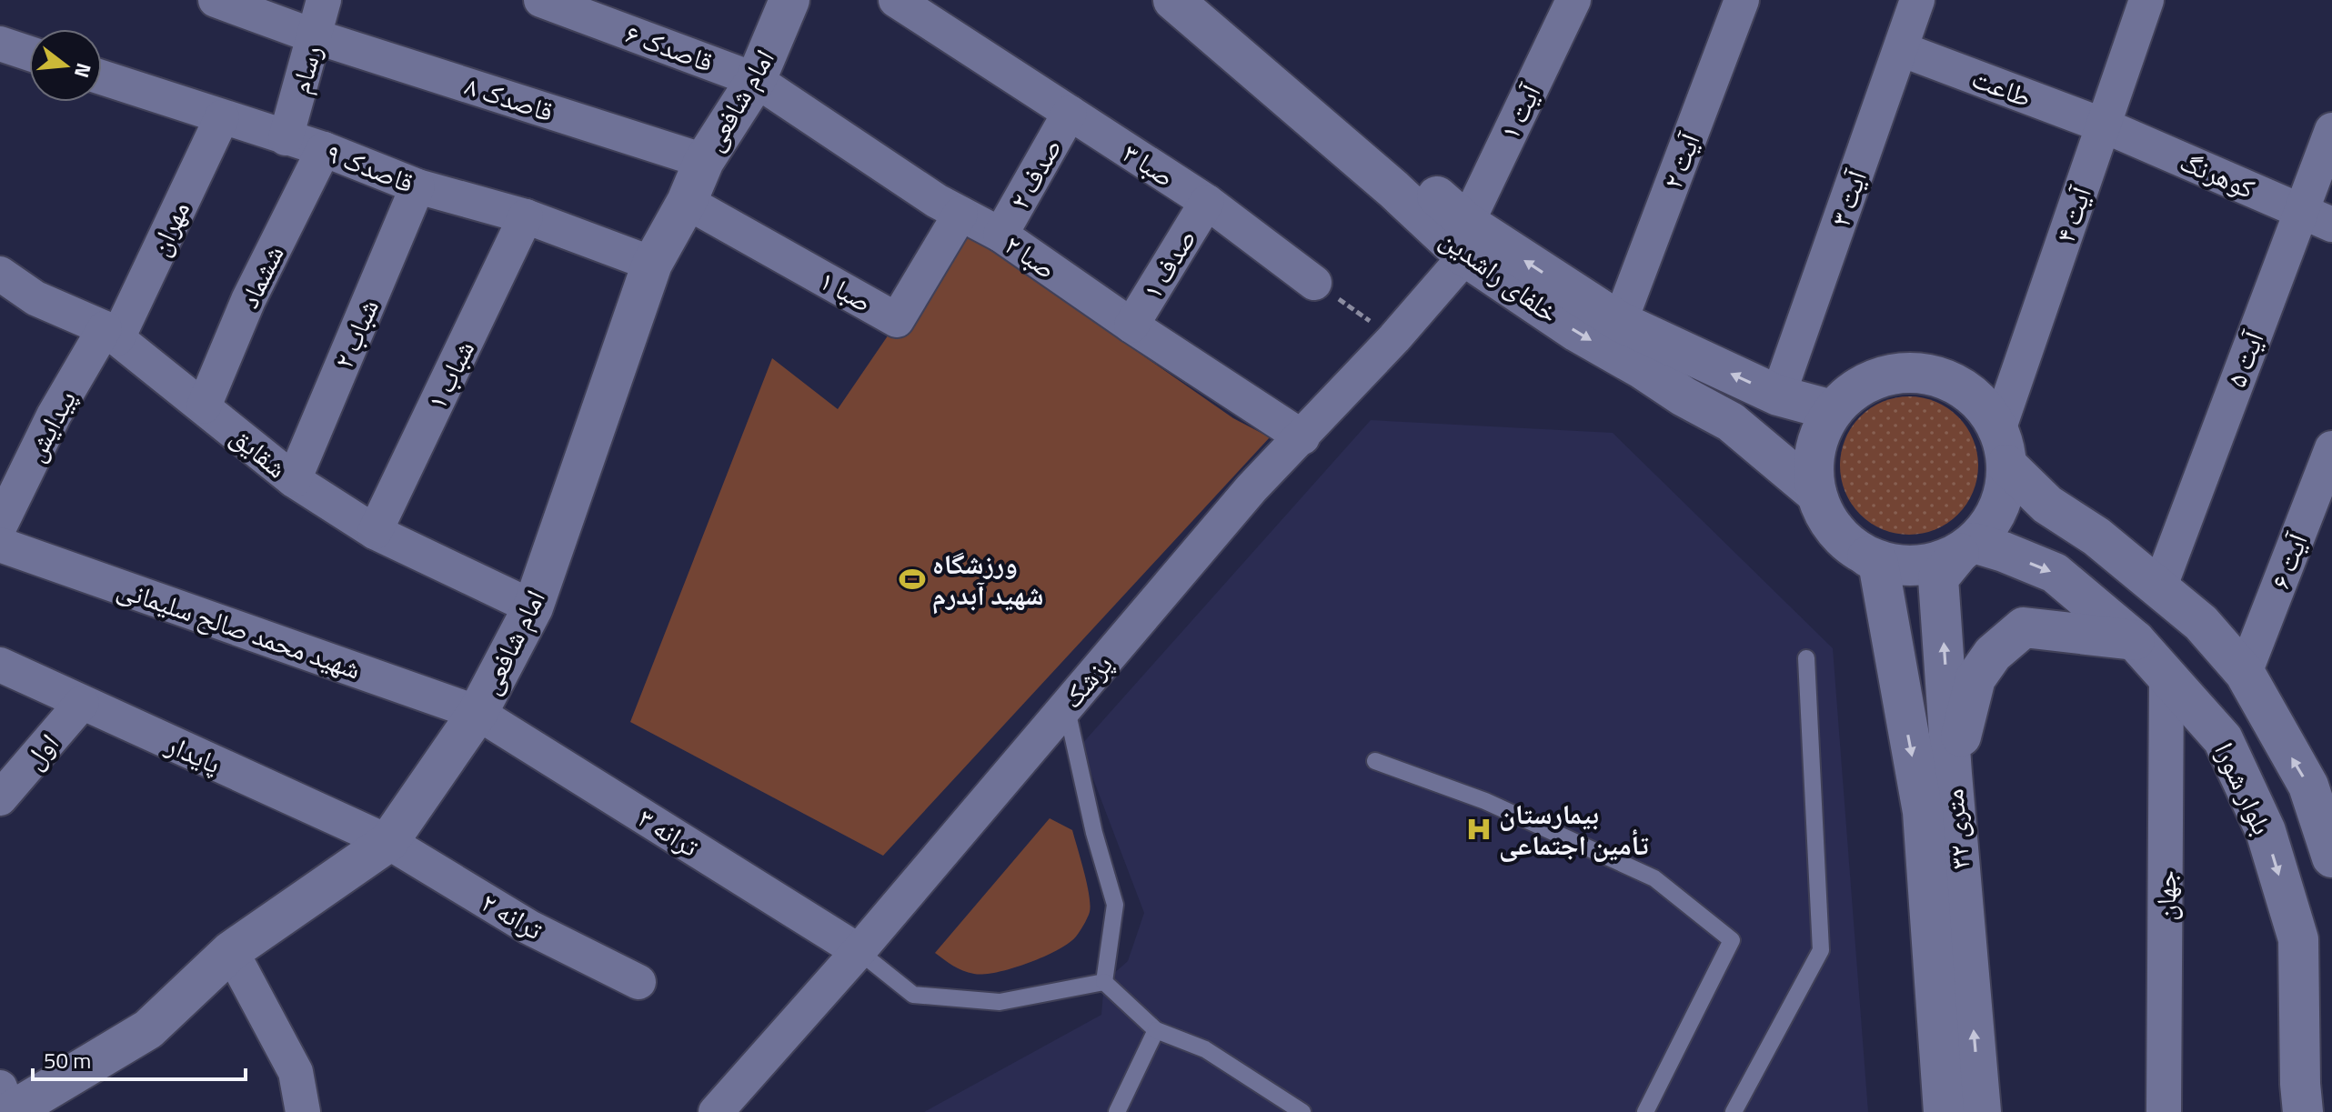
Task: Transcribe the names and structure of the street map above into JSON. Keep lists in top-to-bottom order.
{
  "streets": {
    "main road": [
      "امام شافعی",
      "خلفای راشدین",
      "بلوار شورا",
      "۳۲ متری"
    ],
    "street": [
      "قاصدک ۶",
      "رسام",
      "طاعت",
      "قاصدک ۸",
      "آیت ۱",
      "آیت ۲",
      "صبا ۳",
      "قاصدک ۹",
      "صدف ۲",
      "کوهرنگ",
      "آیت ۳",
      "آیت ۴",
      "مهران",
      "صبا ۲",
      "صدف ۱",
      "ششماد",
      "صبا ۱",
      "شباب ۲",
      "آیت ۵",
      "شباب ۱",
      "پیدایش",
      "شقایق",
      "آیت ۶",
      "شهید محمد صالح سلیمانی",
      "پزشک",
      "اول",
      "پایدار",
      "ترانه ۳",
      "جهان",
      "ترانه ۲"
    ]
  },
  "crossings": [
    ["قاصدک ۶", "امام شافعی"],
    ["قاصدک ۶", "صبا ۲"],
    ["رسام", "قاصدک ۸"],
    ["رسام", "قاصدک ۹"],
    ["طاعت", "کوهرنگ"],
    ["طاعت", "آیت ۳"],
    ["طاعت", "آیت ۴"],
    ["قاصدک ۸", "امام شافعی"],
    ["امام شافعی", "قاصدک ۹"],
    ["امام شافعی", "صبا ۲"],
    ["امام شافعی", "صبا ۱"],
    ["امام شافعی", "شقایق"],
    ["امام شافعی", "شهید محمد صالح سلیمانی"],
    ["امام شافعی", "پایدار"],
    ["امام شافعی", "ترانه ۳"],
    ["امام شافعی", "ترانه ۲"],
    ["آیت ۱", "خلفای راشدین"],
    ["آیت ۱", "پزشک"],
    ["آیت ۲", "خلفای راشدین"],
    ["صبا ۳", "صدف ۲"],
    ["صبا ۳", "صدف ۱"],
    ["قاصدک ۹", "مهران"],
    ["قاصدک ۹", "ششماد"],
    ["قاصدک ۹", "شباب ۲"],
    ["قاصدک ۹", "شباب ۱"],
    ["صدف ۲", "صبا ۲"],
    ["کوهرنگ", "آیت ۴"],
    ["کوهرنگ", "آیت ۵"],
    ["آیت ۳", "خلفای راشدین"],
    ["آیت ۴", "خلفای راشدین"],
    ["آیت ۴", "بلوار شورا"],
    ["آیت ۴", "۳۲ متری"],
    ["مهران", "پیدایش"],
    ["مهران", "شقایق"],
    ["صبا ۲", "صدف ۱"],
    ["صبا ۲", "صبا ۱"],
    ["صبا ۲", "پزشک"],
    ["خلفای راشدین", "پزشک"],
    ["خلفای راشدین", "بلوار شورا"],
    ["خلفای راشدین", "۳۲ متری"],
    ["ششماد", "شقایق"],
    ["شباب ۲", "شقایق"],
    ["آیت ۵", "بلوار شورا"],
    ["شباب ۱", "شقایق"],
    ["پیدایش", "شقایق"],
    ["آیت ۶", "بلوار شورا"],
    ["شهید محمد صالح سلیمانی", "ترانه ۳"],
    ["پزشک", "ترانه ۳"],
    ["اول", "پایدار"],
    ["پایدار", "ترانه ۲"],
    ["بلوار شورا", "۳۲ متری"],
    ["بلوار شورا", "جهان"]
  ],
  "places": {
    "sports": ["ورزشگاه شهید آبدرم"],
    "hospital": ["بیمارستان تأمین اجتماعی"]
  },
  "scale_bar": "50 m",
  "north": "right"
}
